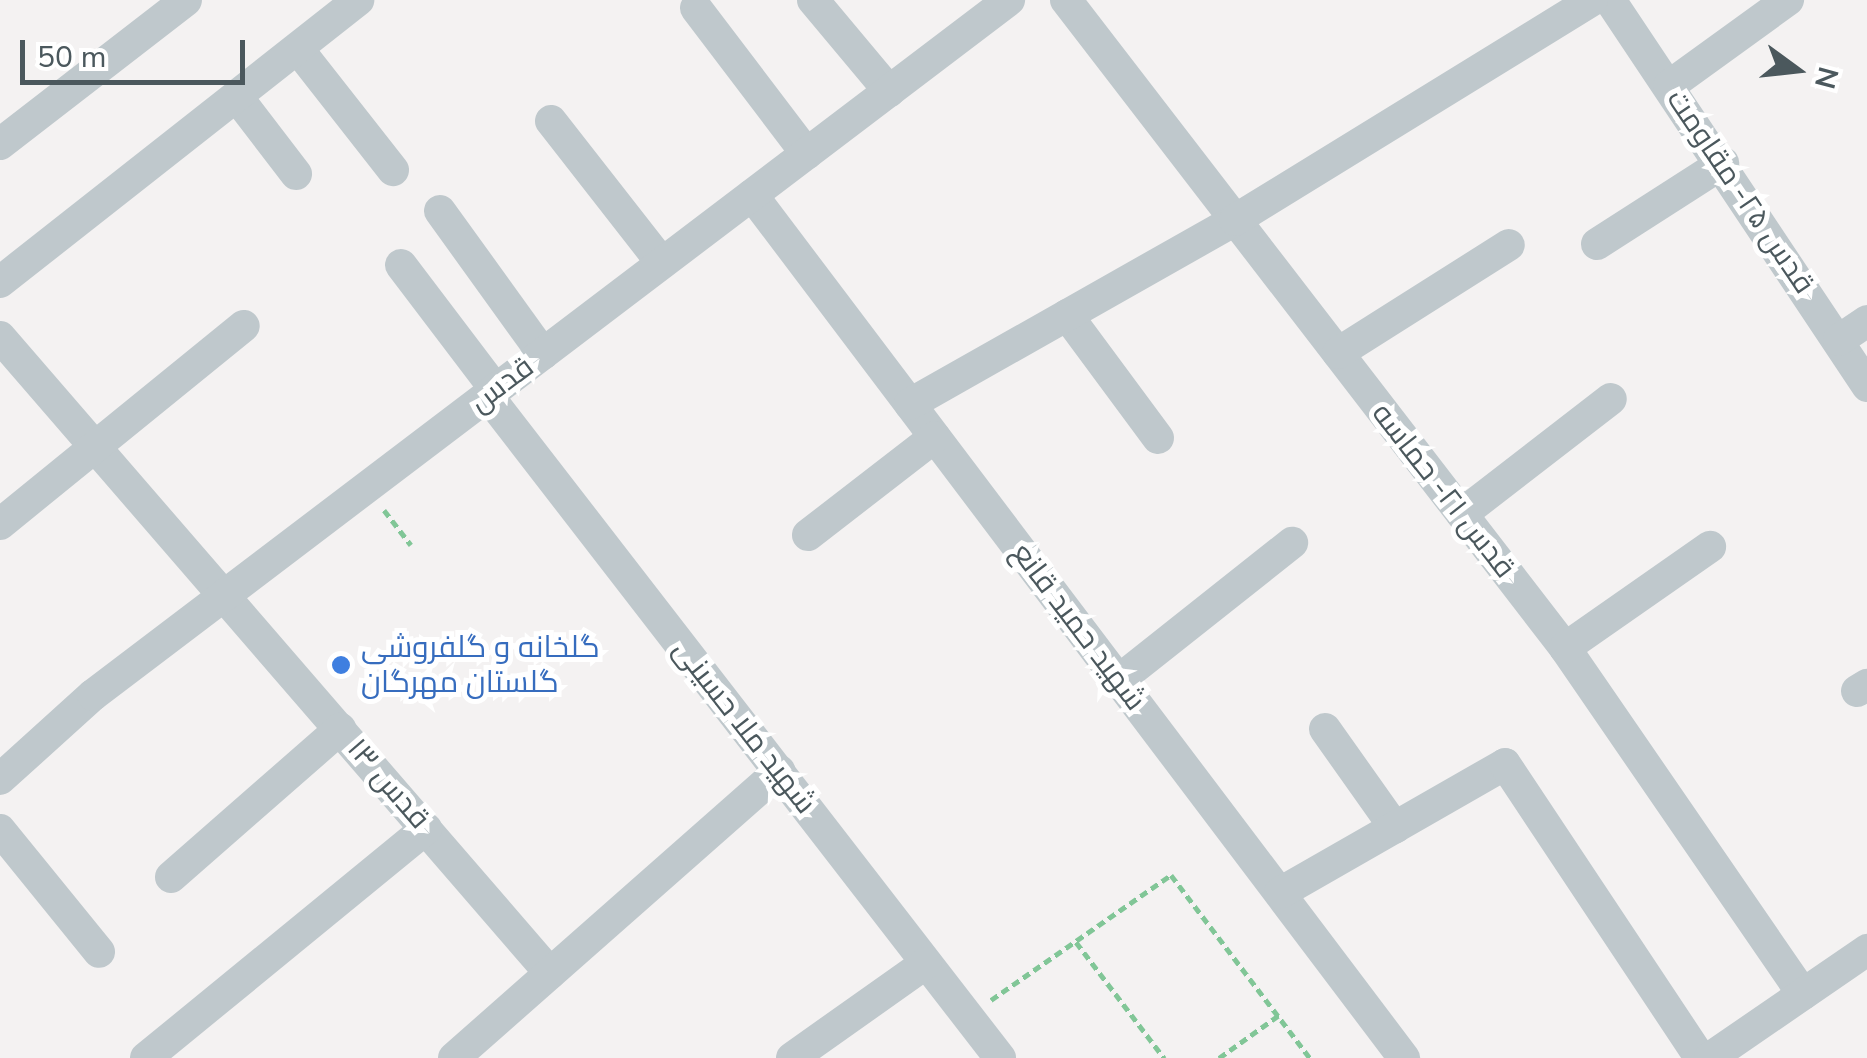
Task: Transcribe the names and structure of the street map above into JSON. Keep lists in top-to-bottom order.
{
  "streets": {
    "street": [
      "قدس ۲۵- مقاومت",
      "قدس",
      "قدس ۲۱- حماسه",
      "شهید حمید قانع",
      "شهید ملا حسینی",
      "قدس ۱۳"
    ]
  },
  "crossings": [
    ["قدس", "شهید حمید قانع"],
    ["قدس", "شهید ملا حسینی"],
    ["قدس", "قدس ۱۳"]
  ],
  "places": ["گلخانه و گلفروشی گلستان مهرگان"],
  "scale_bar": "50 m",
  "north": "right"
}
